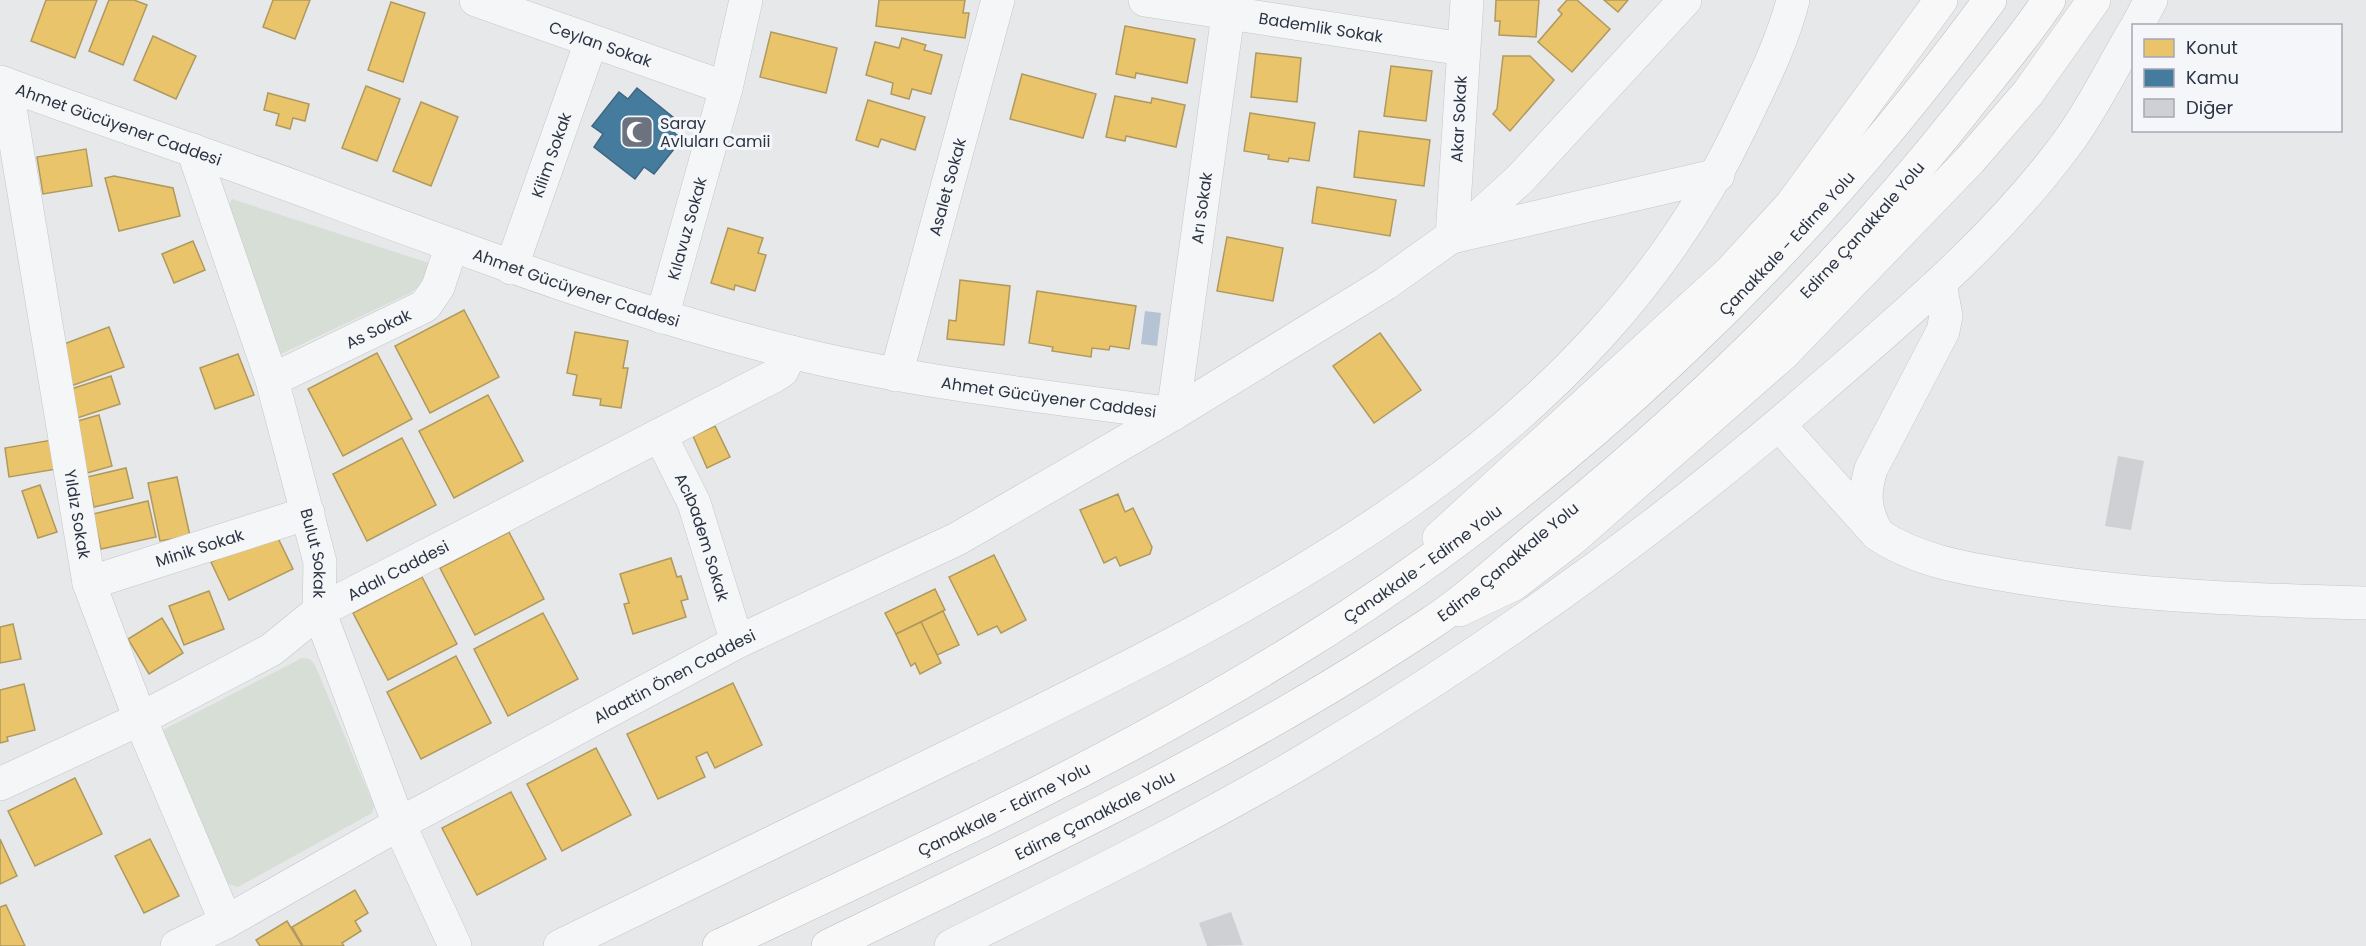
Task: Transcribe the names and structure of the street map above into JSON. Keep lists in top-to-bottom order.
{
  "streets": {
    "main road": ["Edirne Çanakkale Yolu", "Çanakkale - Edirne Yolu"],
    "street": [
      "Bademlik Sokak",
      "Ceylan Sokak",
      "Akar Sokak",
      "Ahmet Gücüyener Caddesi",
      "Kilim Sokak",
      "Asalet Sokak",
      "Arı Sokak",
      "Kılavuz Sokak",
      "As Sokak",
      "Yıldız Sokak",
      "Acıbadem Sokak",
      "Minik Sokak",
      "Bulut Sokak",
      "Adalı Caddesi",
      "Alaattin Önen Caddesi"
    ]
  },
  "crossings": [
    ["Bademlik Sokak", "Akar Sokak"],
    ["Bademlik Sokak", "Arı Sokak"],
    ["Ceylan Sokak", "Kilim Sokak"],
    ["Ceylan Sokak", "Kılavuz Sokak"],
    ["Akar Sokak", "Alaattin Önen Caddesi"],
    ["Ahmet Gücüyener Caddesi", "Kilim Sokak"],
    ["Ahmet Gücüyener Caddesi", "Asalet Sokak"],
    ["Ahmet Gücüyener Caddesi", "Arı Sokak"],
    ["Ahmet Gücüyener Caddesi", "Kılavuz Sokak"],
    ["Ahmet Gücüyener Caddesi", "As Sokak"],
    ["Ahmet Gücüyener Caddesi", "Yıldız Sokak"],
    ["Ahmet Gücüyener Caddesi", "Bulut Sokak"],
    ["Ahmet Gücüyener Caddesi", "Adalı Caddesi"],
    ["Ahmet Gücüyener Caddesi", "Alaattin Önen Caddesi"],
    ["Arı Sokak", "Alaattin Önen Caddesi"],
    ["As Sokak", "Bulut Sokak"],
    ["Yıldız Sokak", "Minik Sokak"],
    ["Yıldız Sokak", "Adalı Caddesi"],
    ["Yıldız Sokak", "Alaattin Önen Caddesi"],
    ["Acıbadem Sokak", "Adalı Caddesi"],
    ["Acıbadem Sokak", "Alaattin Önen Caddesi"],
    ["Minik Sokak", "Bulut Sokak"],
    ["Bulut Sokak", "Adalı Caddesi"],
    ["Bulut Sokak", "Alaattin Önen Caddesi"]
  ],
  "places": {
    "mosque": ["Saray Avluları Camii"]
  },
  "legend": ["Konut", "Kamu", "Diğer"]
}
